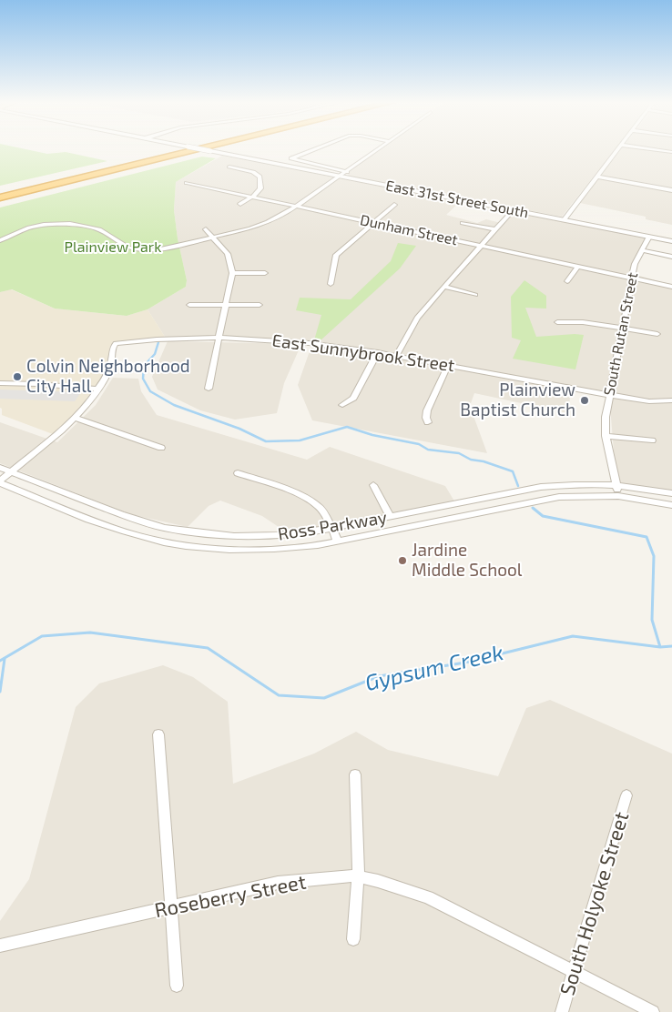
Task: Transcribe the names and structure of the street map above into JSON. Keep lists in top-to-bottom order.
{
  "streets": {
    "street": [
      "East 31st Street South",
      "Dunham Street",
      "South Rutan Street",
      "East Sunnybrook Street",
      "Ross Parkway",
      "Roseberry Street",
      "South Holyoke Street"
    ]
  },
  "crossings": [
    ["East 31st Street South", "South Rutan Street"],
    ["Dunham Street", "South Rutan Street"],
    ["South Rutan Street", "East Sunnybrook Street"],
    ["South Rutan Street", "Ross Parkway"],
    ["Roseberry Street", "South Holyoke Street"]
  ],
  "water": ["Gypsum Creek"],
  "parks": ["Plainview Park"],
  "places": ["Colvin Neighborhood City Hall", "Plainview Baptist Church", "Jardine Middle School"]
}
